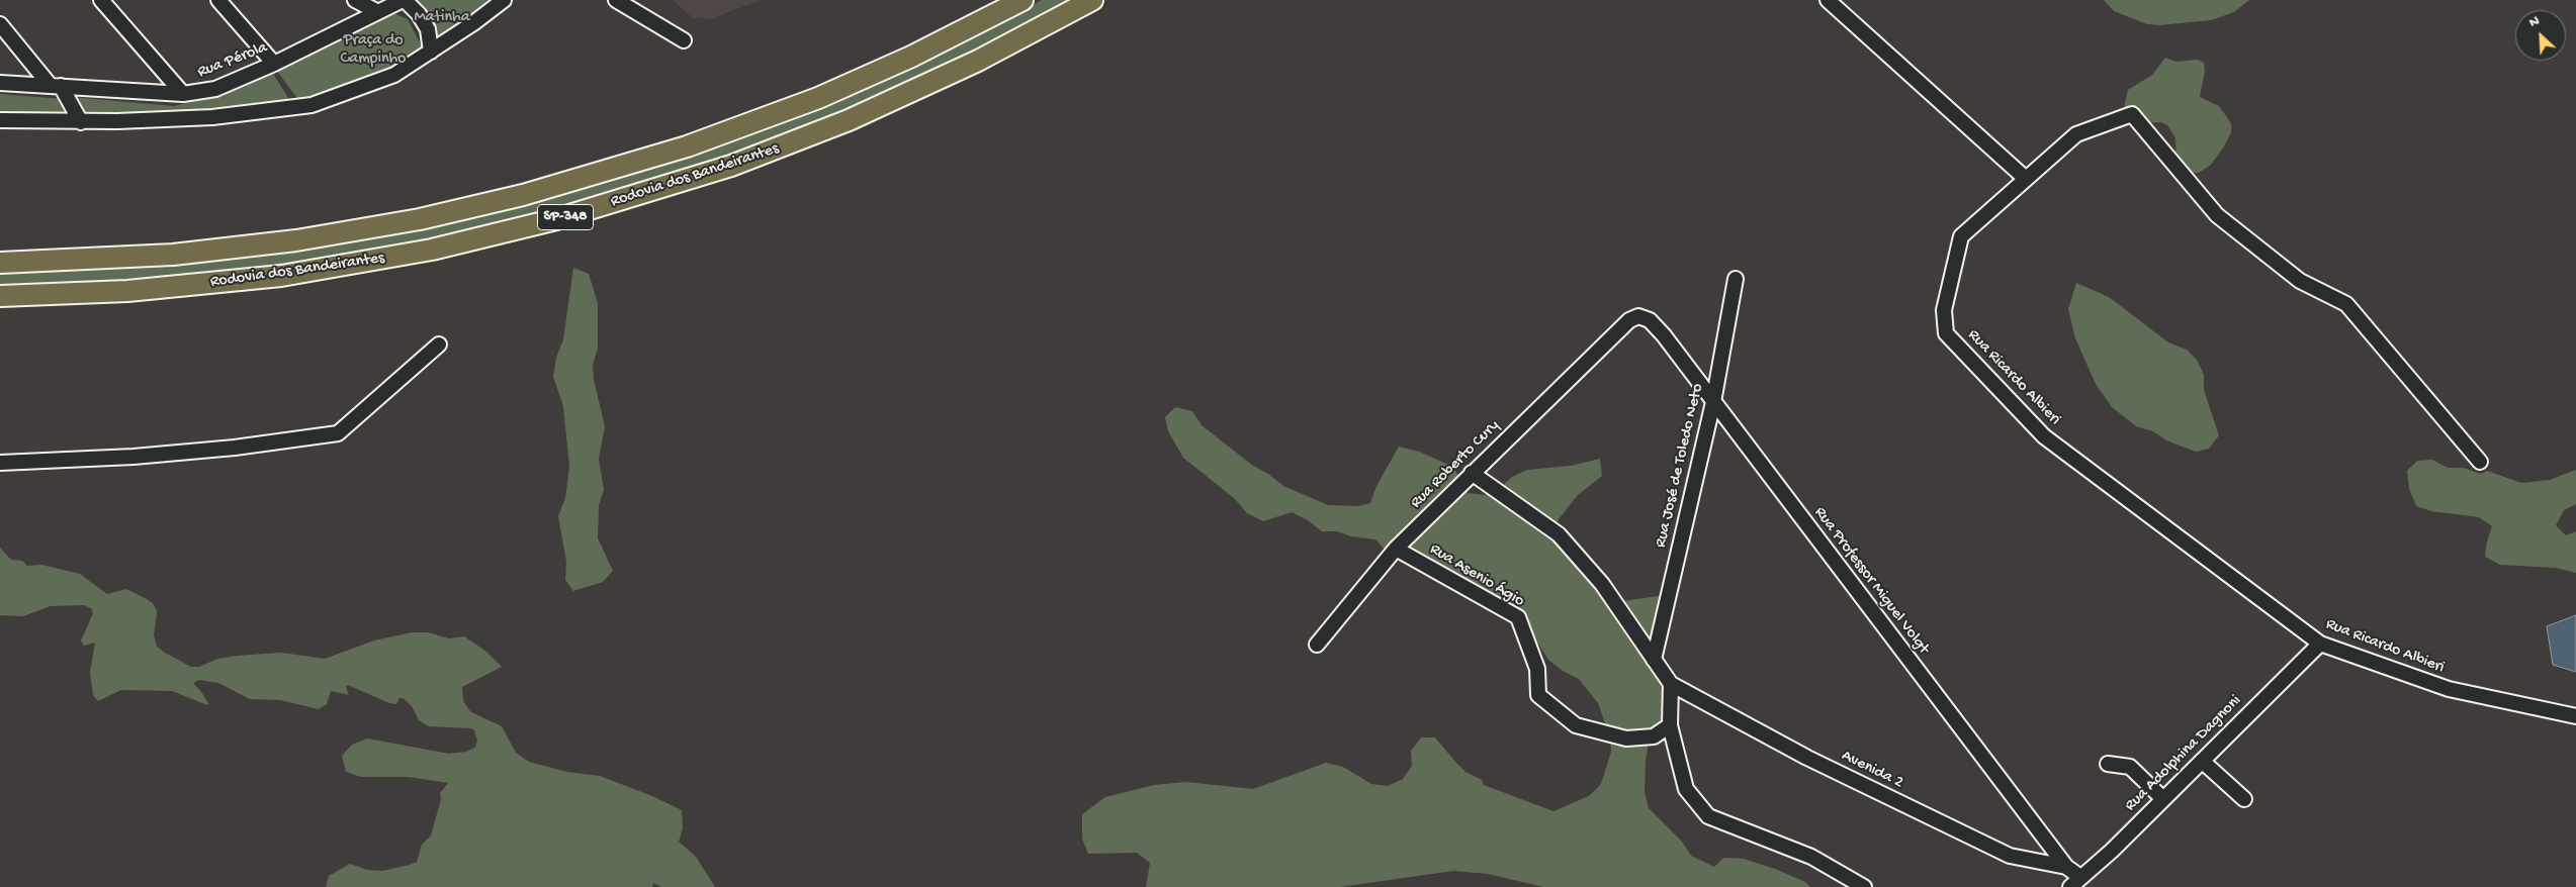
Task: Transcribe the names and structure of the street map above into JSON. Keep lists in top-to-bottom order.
{
  "streets": {
    "highway": ["Rodovia dos Bandeirantes", "SP-348"],
    "street": [
      "Rua Pérola",
      "Rua Ricardo Albieri",
      "Rua Roberto Cury",
      "Rua José de Toledo Neto",
      "Rua Asenio Ágio",
      "Rua Professor Miguel Volgt",
      "Rua Adolphina Dagnoni",
      "Avenida 2"
    ]
  },
  "crossings": [
    ["Rua Ricardo Albieri", "Rua Adolphina Dagnoni"],
    ["Rua Roberto Cury", "Rua Asenio Ágio"],
    ["Rua Roberto Cury", "Rua Professor Miguel Volgt"],
    ["Rua José de Toledo Neto", "Rua Professor Miguel Volgt"],
    ["Rua Professor Miguel Volgt", "Rua Adolphina Dagnoni"],
    ["Rua Professor Miguel Volgt", "Avenida 2"]
  ],
  "parks": ["Matinha", "Praça do Campinho"],
  "north": "top left"
}
